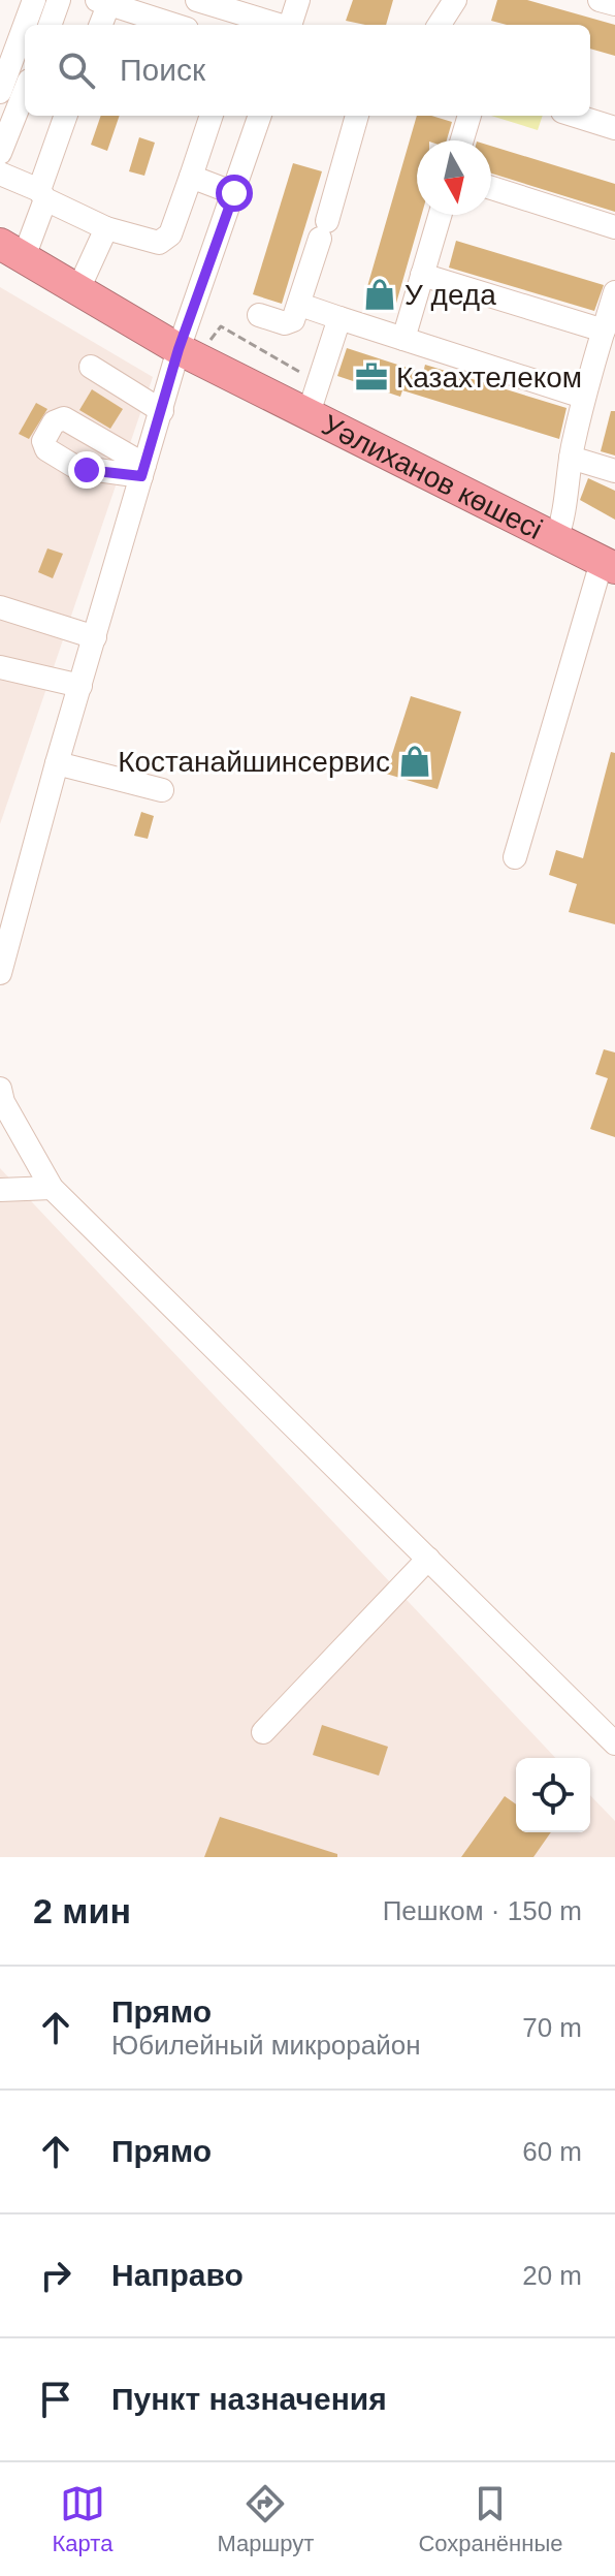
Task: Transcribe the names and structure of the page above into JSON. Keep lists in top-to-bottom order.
{
  "streets": {
    "highway": ["Уәлиханов көшесі"]
  },
  "places": {
    "shop": ["У деда", "Костанайшинсервис"],
    "office": ["Казахтелеком"]
  },
  "north": "bottom",
  "page": {
    "search": "Поиск",
    "heading": ["2 мин", "Пешком · 150 m"],
    "list": [
      ["Прямо", "Юбилейный микрорайон", "70 m"],
      ["Прямо", "60 m"],
      ["Направо", "20 m"],
      "Пункт назначения"
    ],
    "nav": ["Карта", "Маршрут", "Сохранённые"]
  }
}
